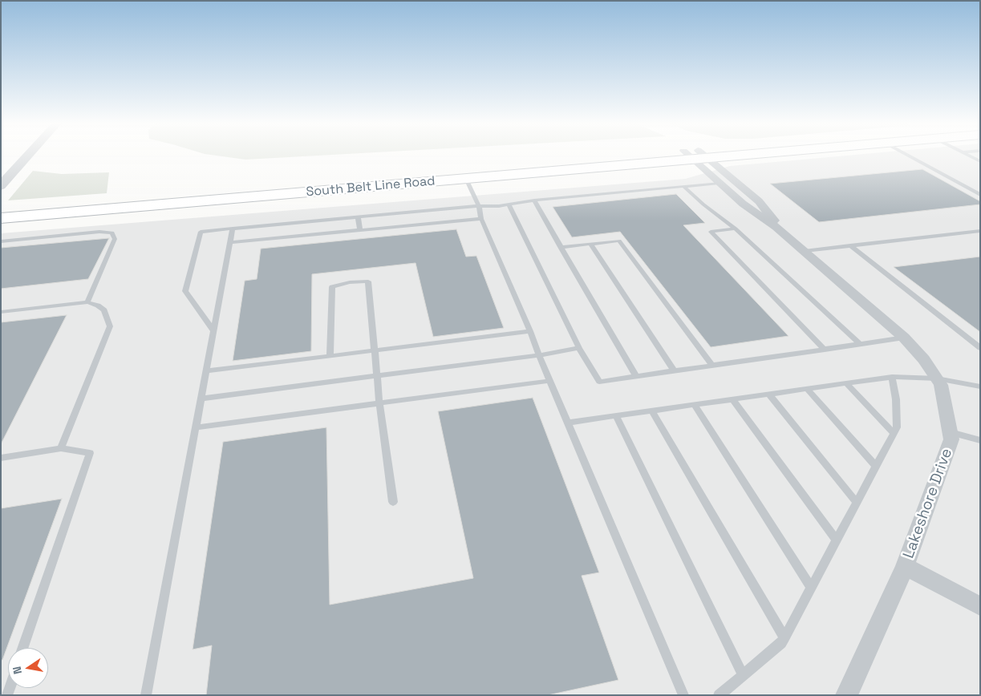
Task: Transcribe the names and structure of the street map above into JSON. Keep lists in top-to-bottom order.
{
  "streets": {
    "main road": ["South Belt Line Road"],
    "street": ["Lakeshore Drive"]
  },
  "north": "left"
}
